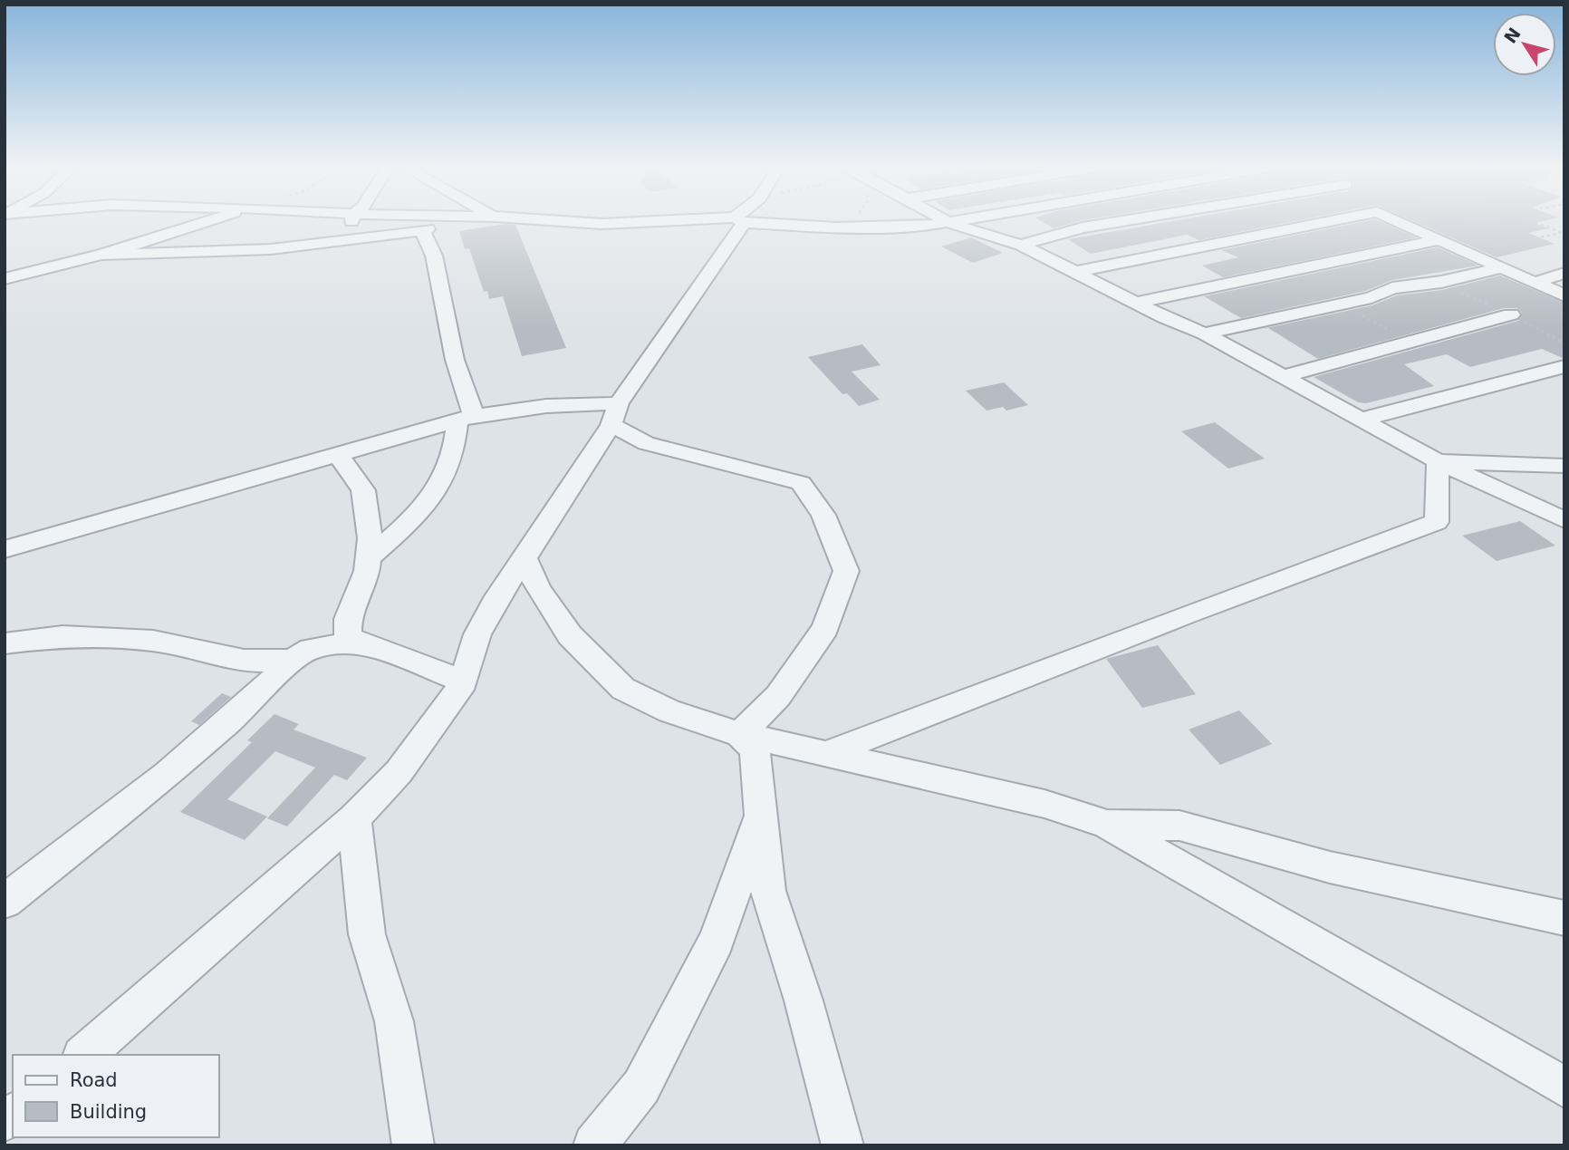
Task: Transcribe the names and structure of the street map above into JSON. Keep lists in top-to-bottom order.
{
  "legend": ["Road", "Building"],
  "north": "top left"
}
